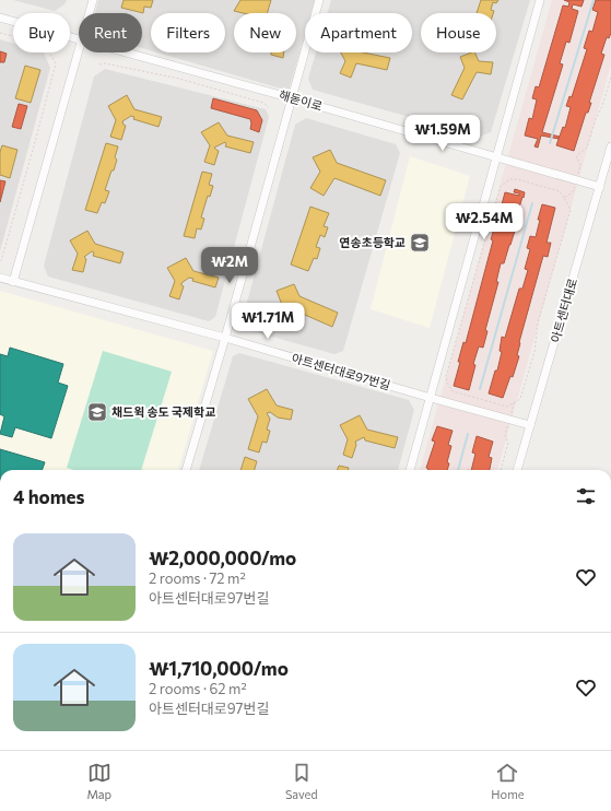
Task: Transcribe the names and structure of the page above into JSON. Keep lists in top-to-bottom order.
{
  "streets": {
    "street": ["해돋이로", "아트센터대로", "아트센터대로97번길"]
  },
  "crossings": [
    ["해돋이로", "아트센터대로"],
    ["아트센터대로", "아트센터대로97번길"]
  ],
  "places": {
    "school or university": ["연송초등학교", "채드윅 송도 국제학교"]
  },
  "page": {
    "chip": [
      "Buy",
      "Rent",
      "Filters",
      "New",
      "Apartment",
      "House"
    ],
    "price": [
      "₩1.59M",
      "₩2.54M",
      "₩2M",
      "₩1.71M"
    ],
    "heading": "4 homes",
    "list": [
      {
        "name": "₩2,000,000/mo",
        "note": "2 rooms · 72 m² · 아트센터대로97번길"
      },
      {
        "name": "₩1,710,000/mo",
        "note": "2 rooms · 62 m² · 아트센터대로97번길"
      }
    ],
    "tabs": ["Map", "Saved", "Home"]
  }
}
